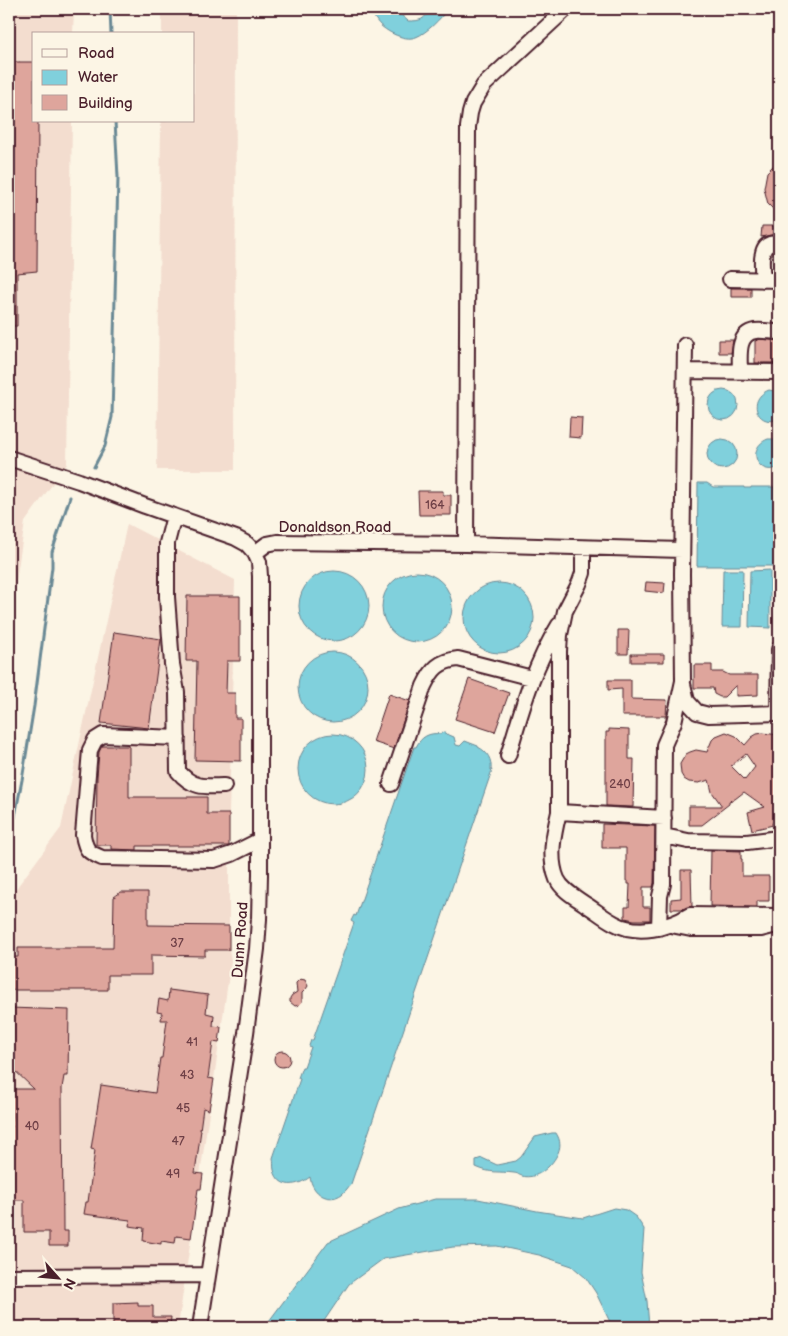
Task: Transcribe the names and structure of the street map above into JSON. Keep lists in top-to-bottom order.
{
  "streets": {
    "street": ["Donaldson Road", "Dunn Road"]
  },
  "crossings": [
    ["Donaldson Road", "Dunn Road"]
  ],
  "house_numbers": [
    "164",
    "240",
    "37",
    "41",
    "43",
    "45",
    "40",
    "47",
    "49"
  ],
  "legend": ["Road", "Water", "Building"],
  "north": "bottom right"
}
